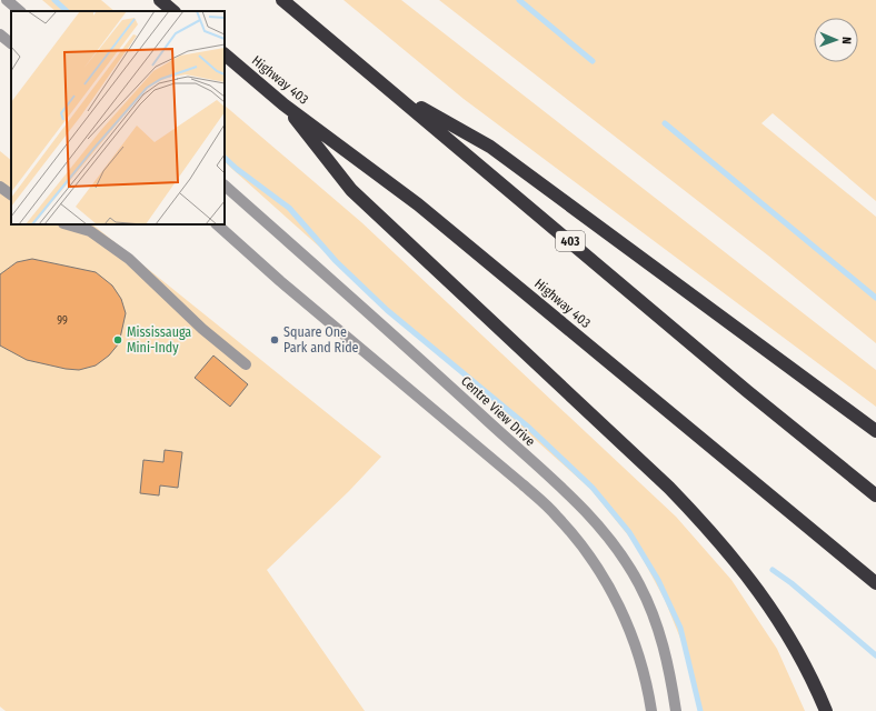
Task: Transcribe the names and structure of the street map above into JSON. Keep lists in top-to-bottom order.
{
  "streets": {
    "highway": ["Highway 403", "403"],
    "street": ["Centre View Drive"]
  },
  "places": ["Mississauga Mini-Indy", "Square One Park and Ride"],
  "house_numbers": ["99"],
  "north": "right"
}
